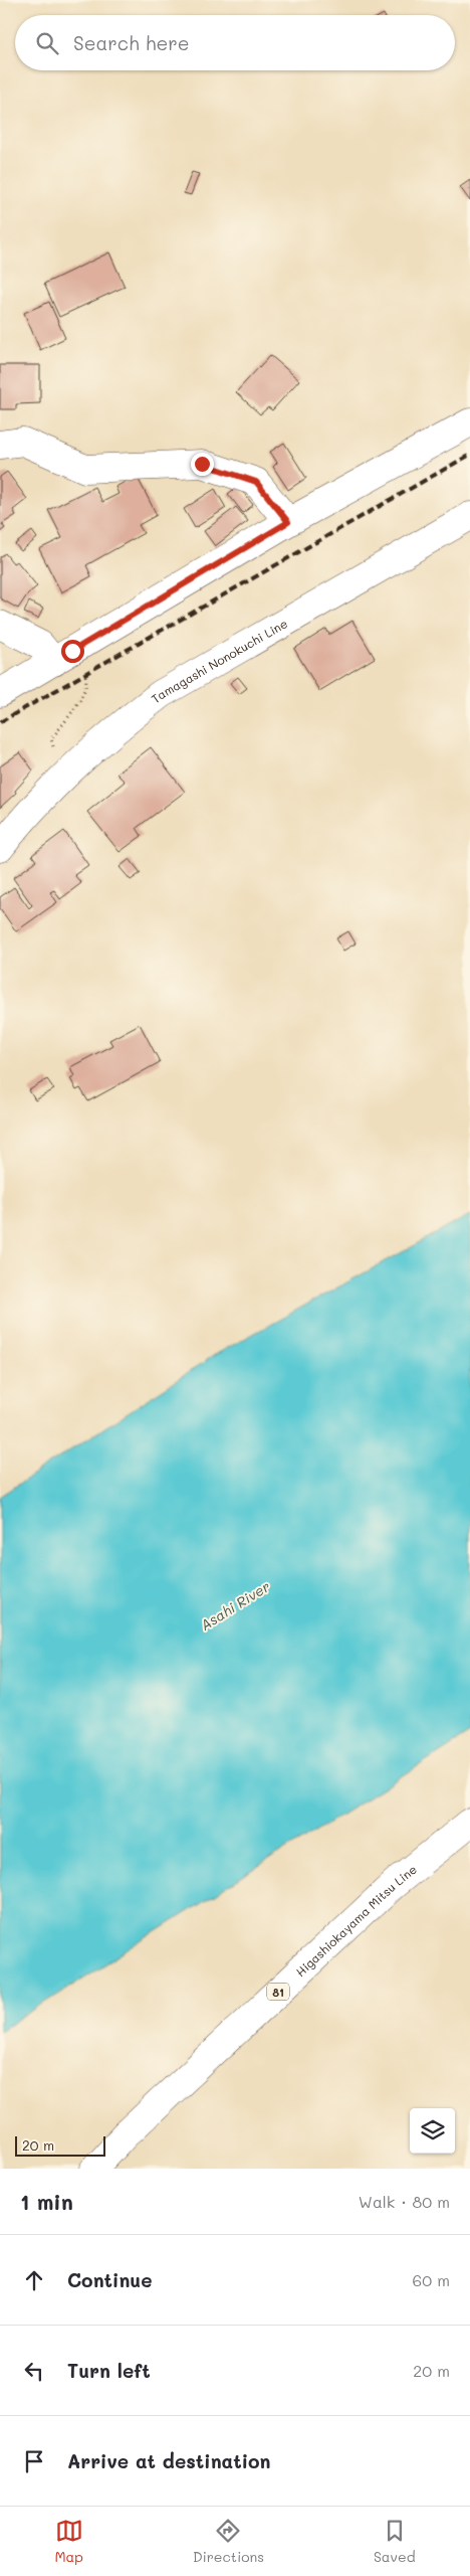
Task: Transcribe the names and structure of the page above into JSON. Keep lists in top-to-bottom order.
{
  "streets": {
    "main road": ["Tamagashi Nonokuchi Line", "Higashiokayama Mitsu Line", "81"]
  },
  "water": ["Asahi River"],
  "scale_bar": "20 m",
  "page": {
    "search": "Search here",
    "scale": "20 m",
    "heading": ["1 min", "Walk · 80 m"],
    "list": [
      ["Continue", "60 m"],
      ["Turn left", "20 m"],
      "Arrive at destination"
    ],
    "nav": ["Map", "Directions", "Saved"]
  }
}
